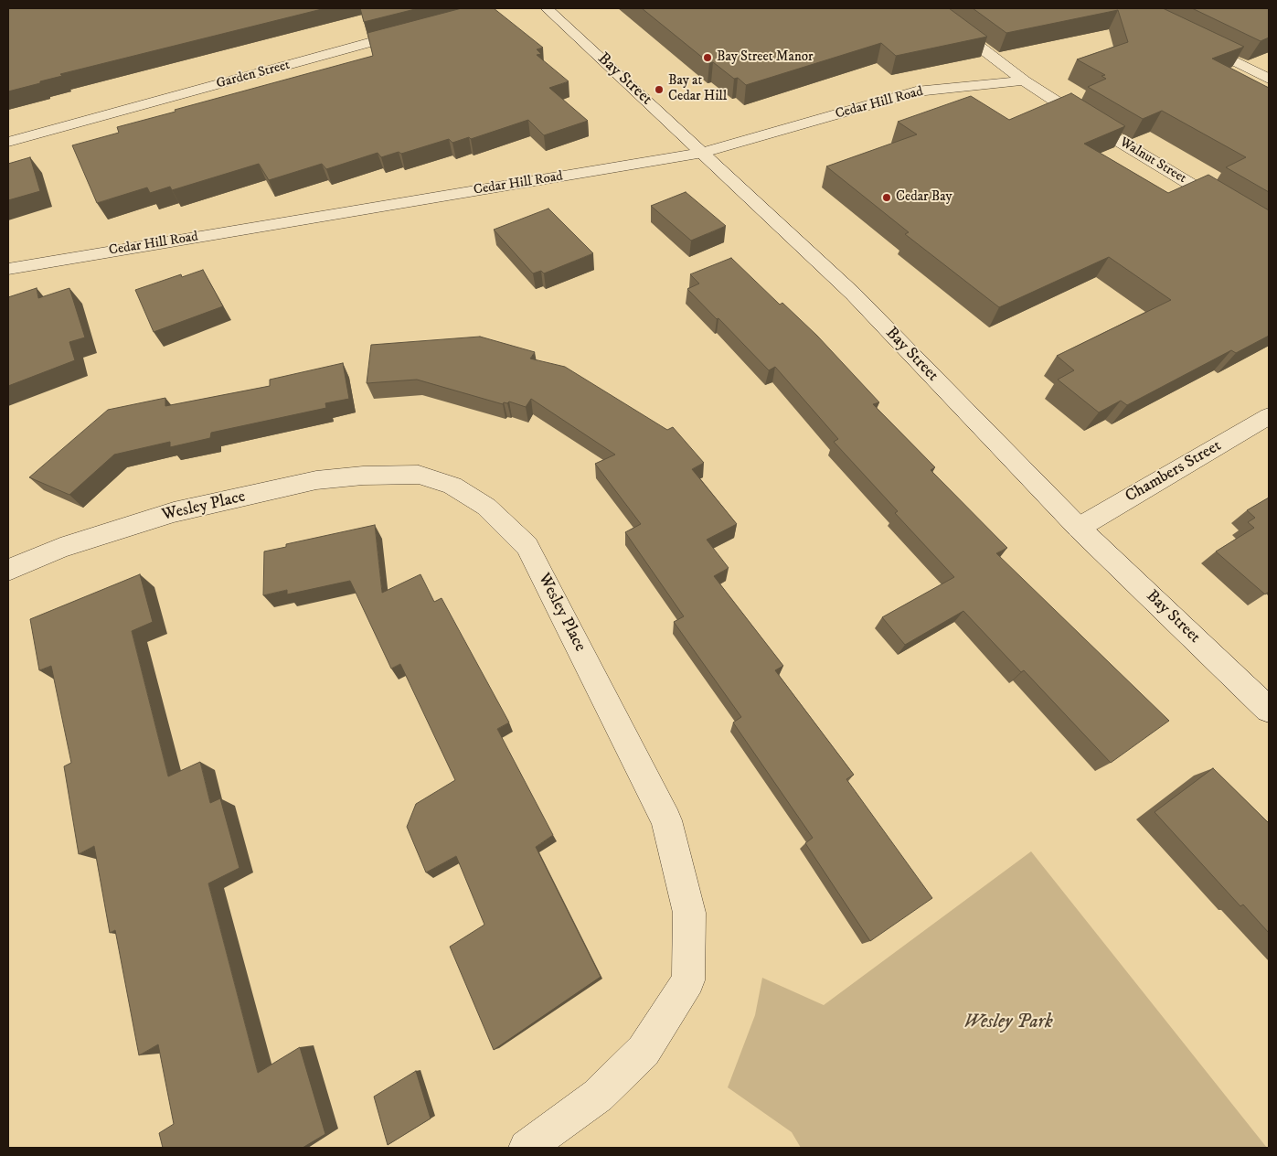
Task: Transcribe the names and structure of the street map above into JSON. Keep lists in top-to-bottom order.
{
  "streets": {
    "street": [
      "Garden Street",
      "Bay Street",
      "Cedar Hill Road",
      "Walnut Street",
      "Chambers Street",
      "Wesley Place"
    ]
  },
  "crossings": [
    ["Bay Street", "Cedar Hill Road"],
    ["Bay Street", "Chambers Street"],
    ["Cedar Hill Road", "Walnut Street"]
  ],
  "parks": ["Wesley Park"],
  "places": ["Bay Street Manor", "Bay at Cedar Hill", "Cedar Bay"]
}
